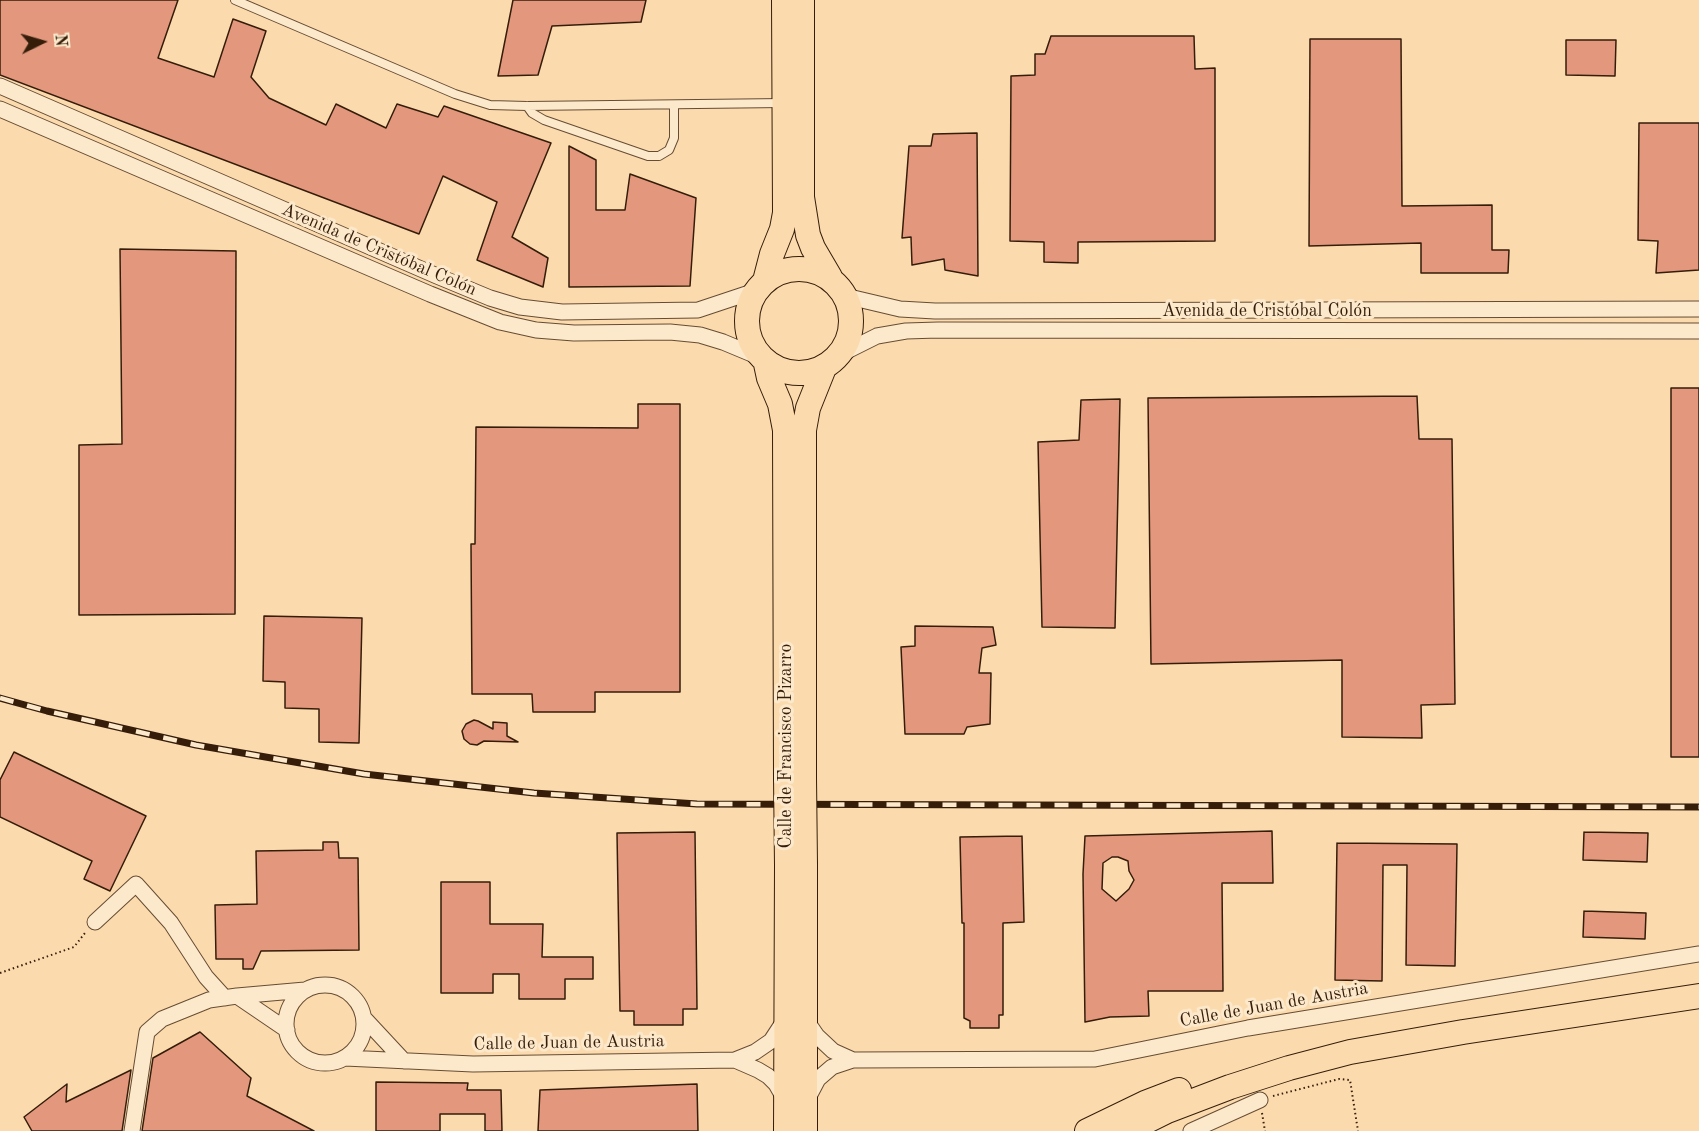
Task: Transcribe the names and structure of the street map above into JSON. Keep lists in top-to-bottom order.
{
  "streets": {
    "main road": ["Calle de Francisco Pizarro"],
    "street": ["Avenida de Cristóbal Colón", "Calle de Juan de Austria"]
  },
  "crossings": [
    ["Avenida de Cristóbal Colón", "Calle de Francisco Pizarro"]
  ],
  "north": "right"
}
